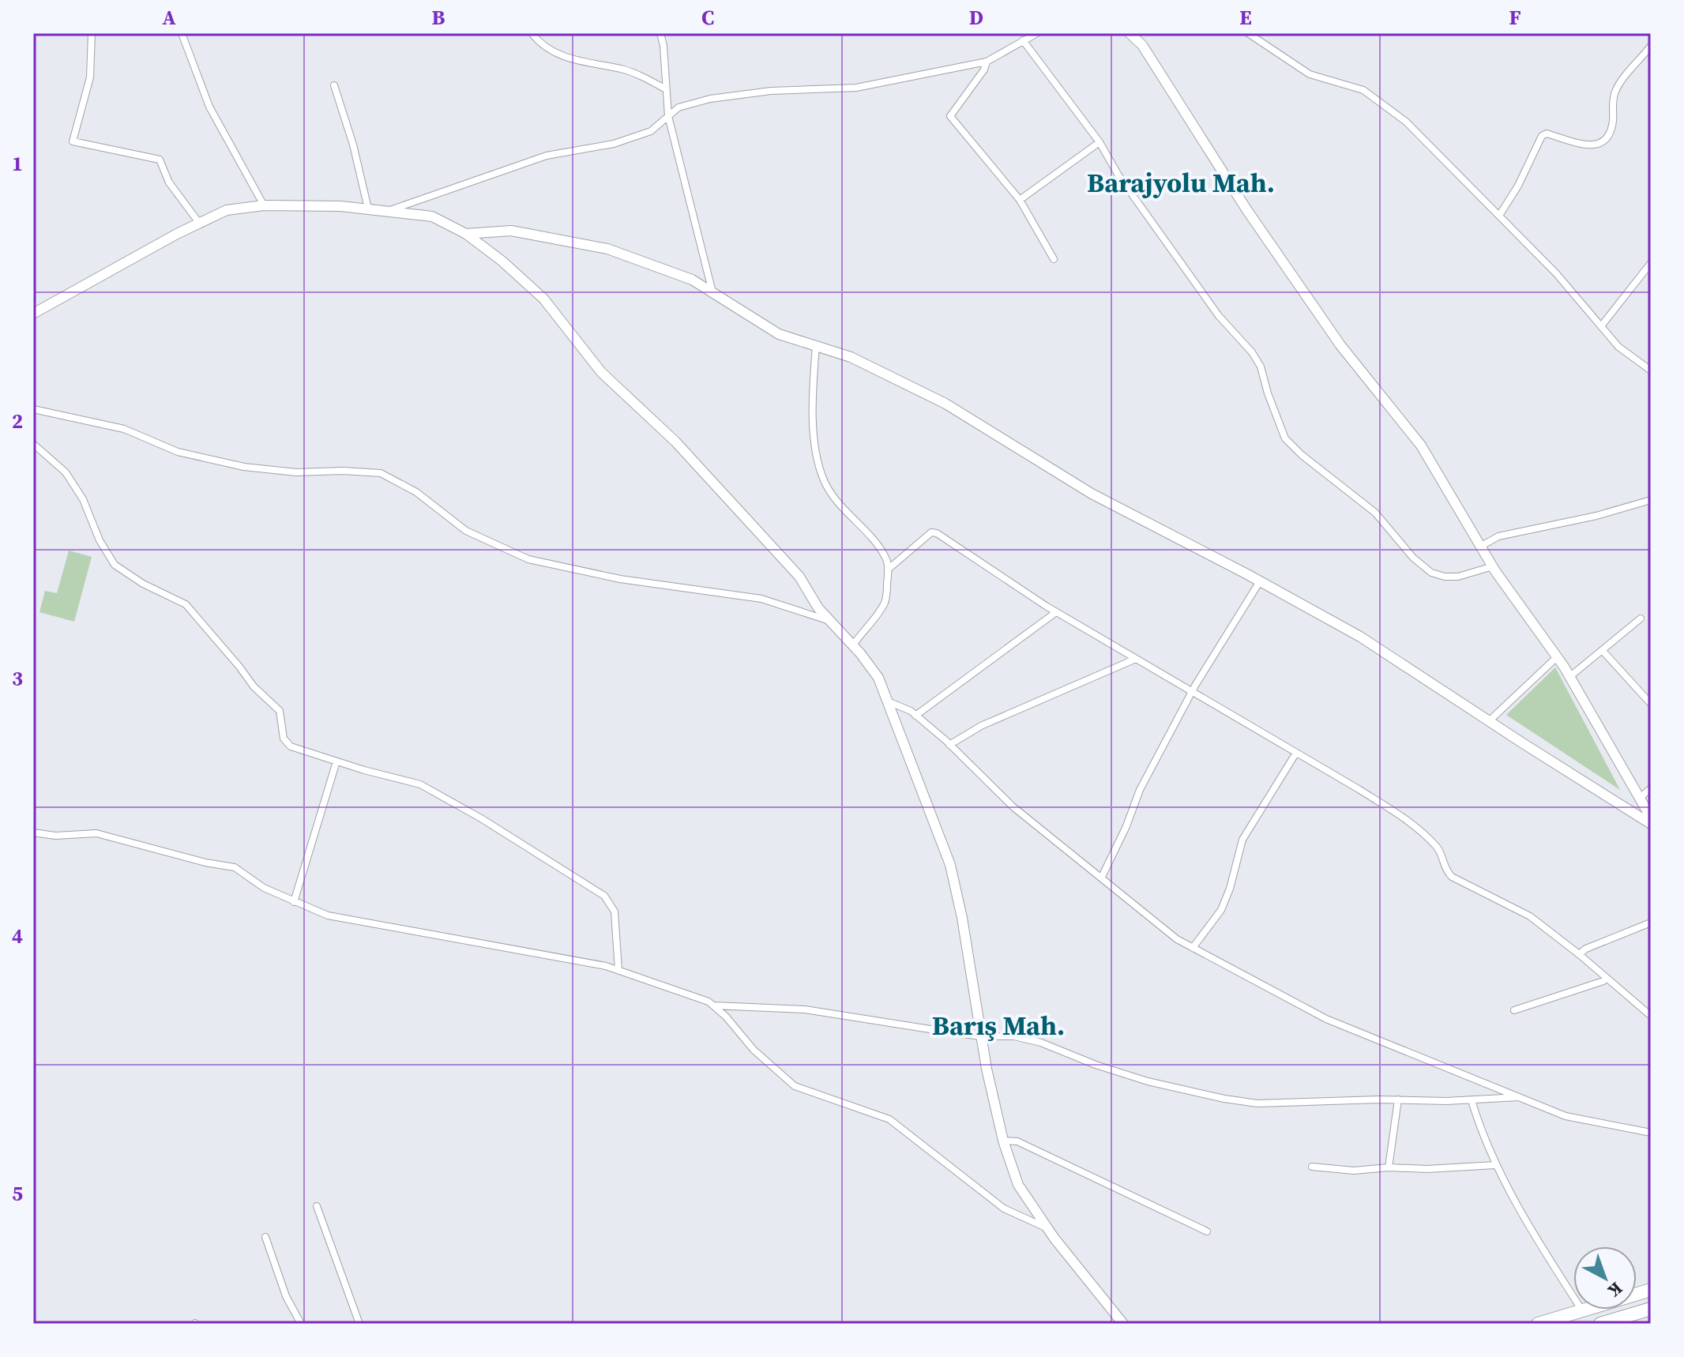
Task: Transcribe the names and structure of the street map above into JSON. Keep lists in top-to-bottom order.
{
  "districts": ["Barajyolu Mah.", "Barış Mah."],
  "north": "bottom right",
  "grid": {
    "columns": [
      "A",
      "B",
      "C",
      "D",
      "E",
      "F"
    ],
    "rows": [
      "1",
      "2",
      "3",
      "4",
      "5"
    ]
  }
}
